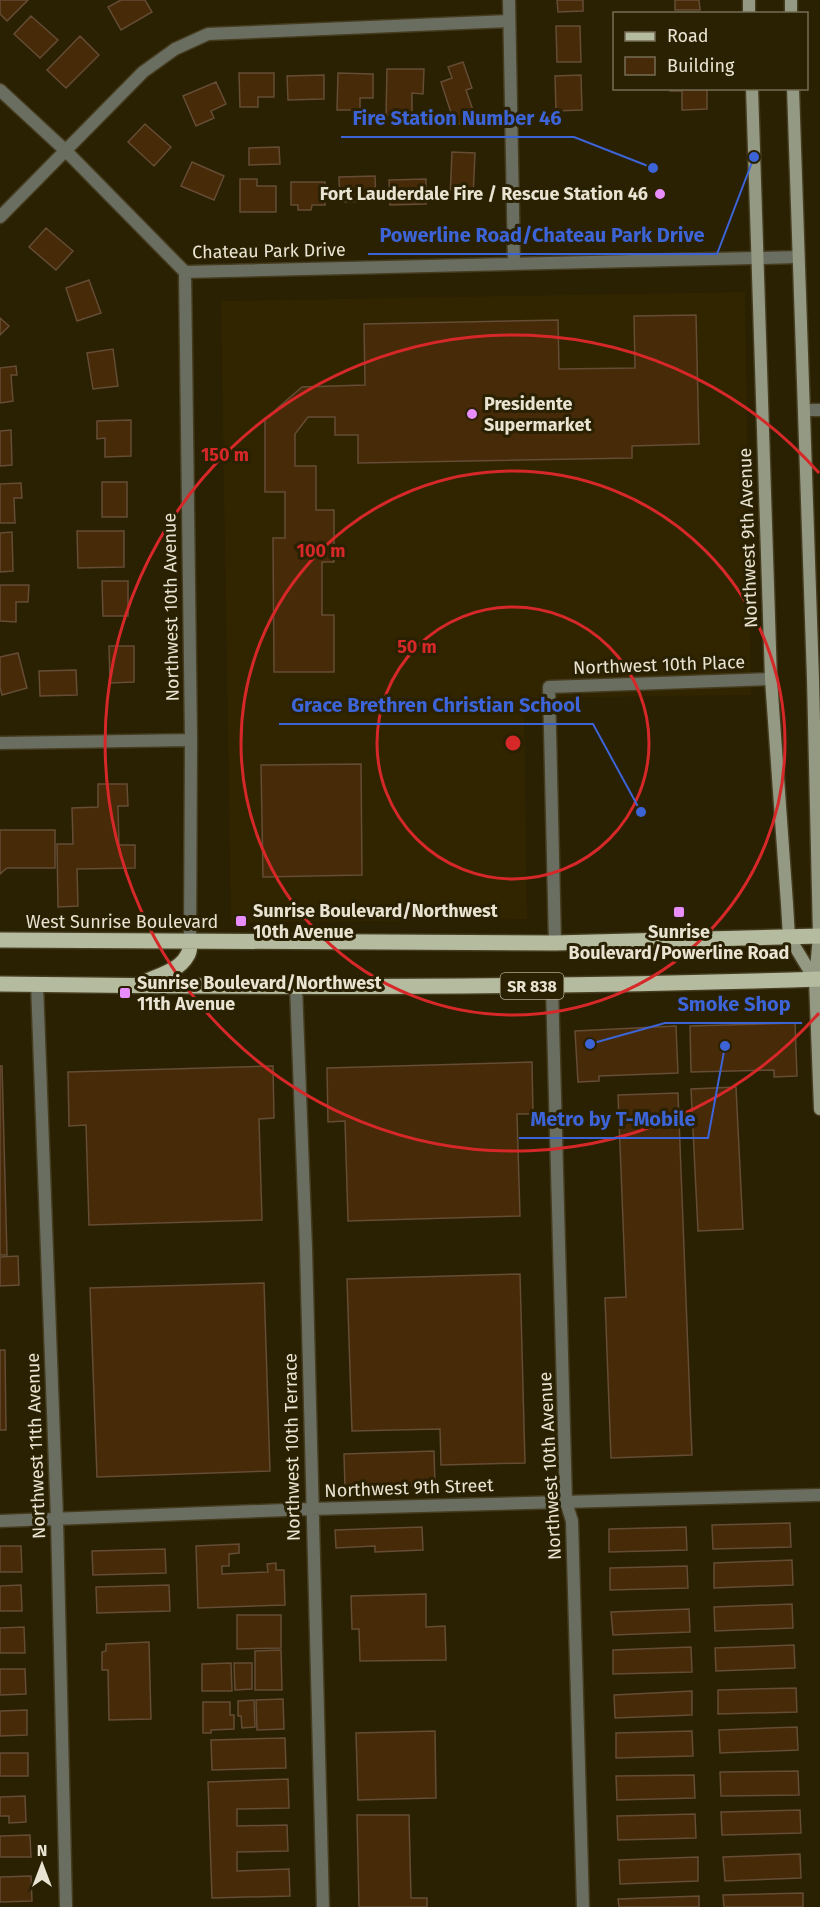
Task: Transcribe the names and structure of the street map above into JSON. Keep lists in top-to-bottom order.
{
  "streets": {
    "main road": ["Northwest 9th Avenue", "West Sunrise Boulevard", "SR 838"],
    "street": [
      "Chateau Park Drive",
      "Northwest 10th Avenue",
      "Northwest 10th Place",
      "Northwest 11th Avenue",
      "Northwest 10th Terrace",
      "Northwest 9th Street"
    ]
  },
  "crossings": [
    ["Chateau Park Drive", "Northwest 9th Avenue"],
    ["Chateau Park Drive", "Northwest 10th Avenue"],
    ["Northwest 9th Avenue", "Northwest 10th Place"],
    ["Northwest 9th Avenue", "West Sunrise Boulevard"],
    ["Northwest 9th Avenue", "SR 838"],
    ["Northwest 10th Avenue", "West Sunrise Boulevard"],
    ["Northwest 10th Avenue", "SR 838"],
    ["Northwest 10th Avenue", "Northwest 9th Street"],
    ["Northwest 10th Place", "West Sunrise Boulevard"],
    ["SR 838", "Northwest 11th Avenue"],
    ["SR 838", "Northwest 10th Terrace"],
    ["Northwest 11th Avenue", "Northwest 9th Street"],
    ["Northwest 10th Terrace", "Northwest 9th Street"]
  ],
  "places": {
    "other": [
      "Powerline Road/Chateau Park Drive",
      "Fire Station Number 46",
      "Fort Lauderdale Fire / Rescue Station 46",
      "Presidente Supermarket",
      "Grace Brethren Christian School",
      "Smoke Shop",
      "Metro by T-Mobile"
    ],
    "transit": ["Sunrise Boulevard/Powerline Road", "Sunrise Boulevard/Northwest 10th Avenue", "Sunrise Boulevard/Northwest 11th Avenue"]
  },
  "legend": ["Road", "Building"],
  "north": "top",
  "rings": ["150 m", "100 m", "50 m"]
}
